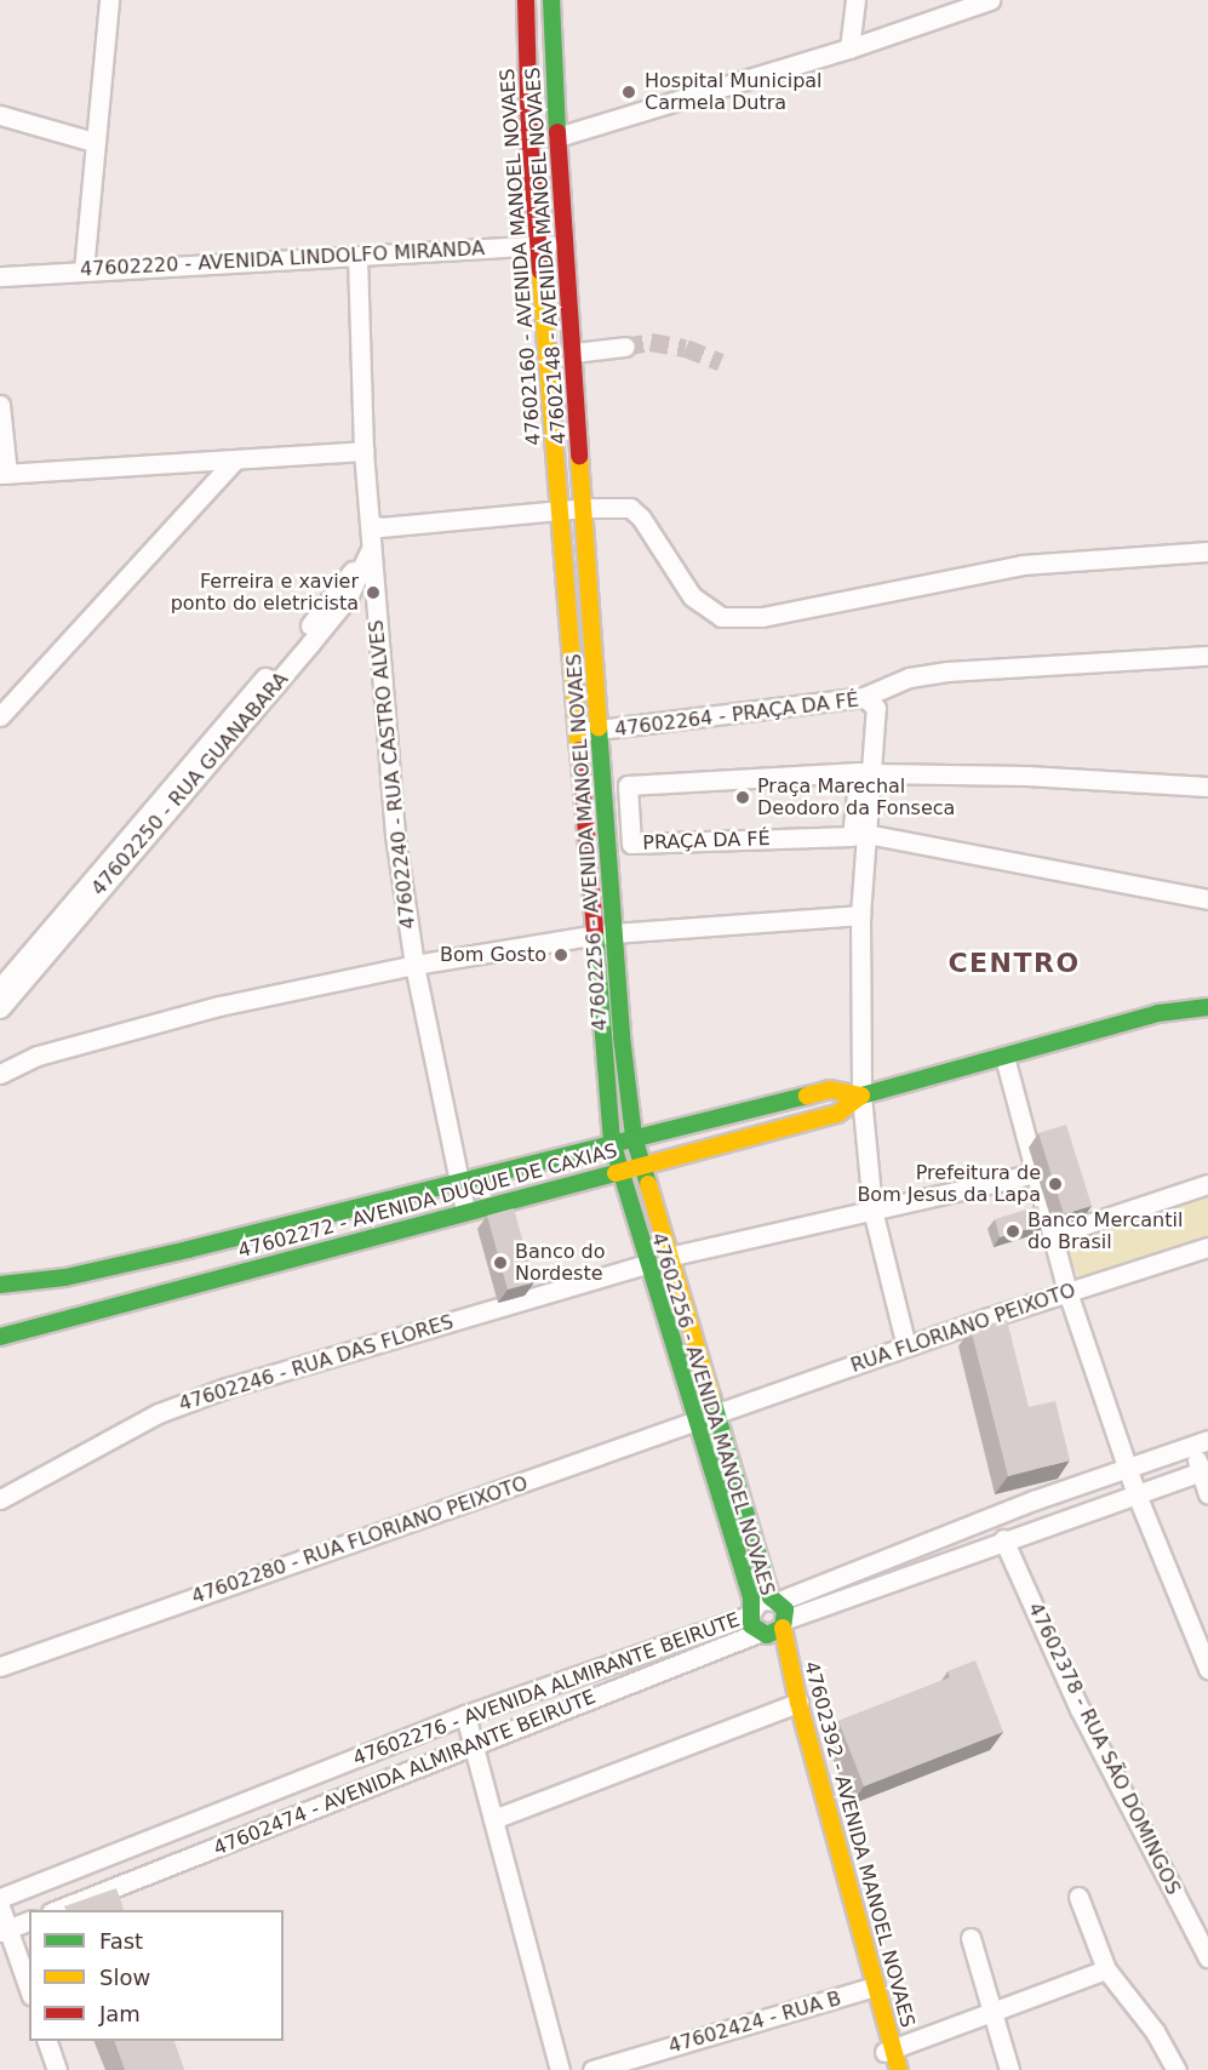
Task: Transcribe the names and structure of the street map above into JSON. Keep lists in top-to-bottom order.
{
  "streets": {
    "main road": [
      "47602148 - AVENIDA MANOEL NOVAES",
      "47602160 - AVENIDA MANOEL NOVAES",
      "47602256 - AVENIDA MANOEL NOVAES",
      "47602272 - AVENIDA DUQUE DE CAXIAS",
      "47602392 - AVENIDA MANOEL NOVAES"
    ],
    "street": [
      "47602220 - AVENIDA LINDOLFO MIRANDA",
      "47602264 - PRAÇA DA FÉ",
      "47602240 - RUA CASTRO ALVES",
      "47602250 - RUA GUANABARA",
      "PRAÇA DA FÉ",
      "RUA FLORIANO PEIXOTO",
      "47602246 - RUA DAS FLORES",
      "47602280 - RUA FLORIANO PEIXOTO",
      "47602276 - AVENIDA ALMIRANTE BEIRUTE",
      "47602378 - RUA SÃO DOMINGOS",
      "47602474 - AVENIDA ALMIRANTE BEIRUTE",
      "47602424 - RUA B"
    ]
  },
  "crossings": [
    ["47602148 - AVENIDA MANOEL NOVAES", "47602220 - AVENIDA LINDOLFO MIRANDA"],
    ["47602148 - AVENIDA MANOEL NOVAES", "47602256 - AVENIDA MANOEL NOVAES"],
    ["47602160 - AVENIDA MANOEL NOVAES", "47602220 - AVENIDA LINDOLFO MIRANDA"],
    ["47602160 - AVENIDA MANOEL NOVAES", "47602256 - AVENIDA MANOEL NOVAES"],
    ["47602220 - AVENIDA LINDOLFO MIRANDA", "47602240 - RUA CASTRO ALVES"],
    ["47602264 - PRAÇA DA FÉ", "PRAÇA DA FÉ"],
    ["47602264 - PRAÇA DA FÉ", "47602256 - AVENIDA MANOEL NOVAES"],
    ["47602264 - PRAÇA DA FÉ", "47602272 - AVENIDA DUQUE DE CAXIAS"],
    ["47602264 - PRAÇA DA FÉ", "RUA FLORIANO PEIXOTO"],
    ["47602240 - RUA CASTRO ALVES", "47602250 - RUA GUANABARA"],
    ["47602240 - RUA CASTRO ALVES", "47602272 - AVENIDA DUQUE DE CAXIAS"],
    ["47602256 - AVENIDA MANOEL NOVAES", "47602272 - AVENIDA DUQUE DE CAXIAS"],
    ["47602256 - AVENIDA MANOEL NOVAES", "RUA FLORIANO PEIXOTO"],
    ["47602256 - AVENIDA MANOEL NOVAES", "47602246 - RUA DAS FLORES"],
    ["47602256 - AVENIDA MANOEL NOVAES", "47602280 - RUA FLORIANO PEIXOTO"],
    ["47602256 - AVENIDA MANOEL NOVAES", "47602276 - AVENIDA ALMIRANTE BEIRUTE"],
    ["47602256 - AVENIDA MANOEL NOVAES", "47602474 - AVENIDA ALMIRANTE BEIRUTE"],
    ["47602256 - AVENIDA MANOEL NOVAES", "47602392 - AVENIDA MANOEL NOVAES"],
    ["RUA FLORIANO PEIXOTO", "47602280 - RUA FLORIANO PEIXOTO"],
    ["47602276 - AVENIDA ALMIRANTE BEIRUTE", "47602474 - AVENIDA ALMIRANTE BEIRUTE"],
    ["47602392 - AVENIDA MANOEL NOVAES", "47602424 - RUA B"]
  ],
  "districts": ["CENTRO"],
  "places": [
    "Hospital Municipal Carmela Dutra",
    "Ferreira e xavier ponto do eletricista",
    "Praça Marechal Deodoro da Fonseca",
    "Bom Gosto",
    "Prefeitura de Bom Jesus da Lapa",
    "Banco Mercantil do Brasil",
    "Banco do Nordeste"
  ],
  "legend": ["Fast", "Slow", "Jam"]
}
